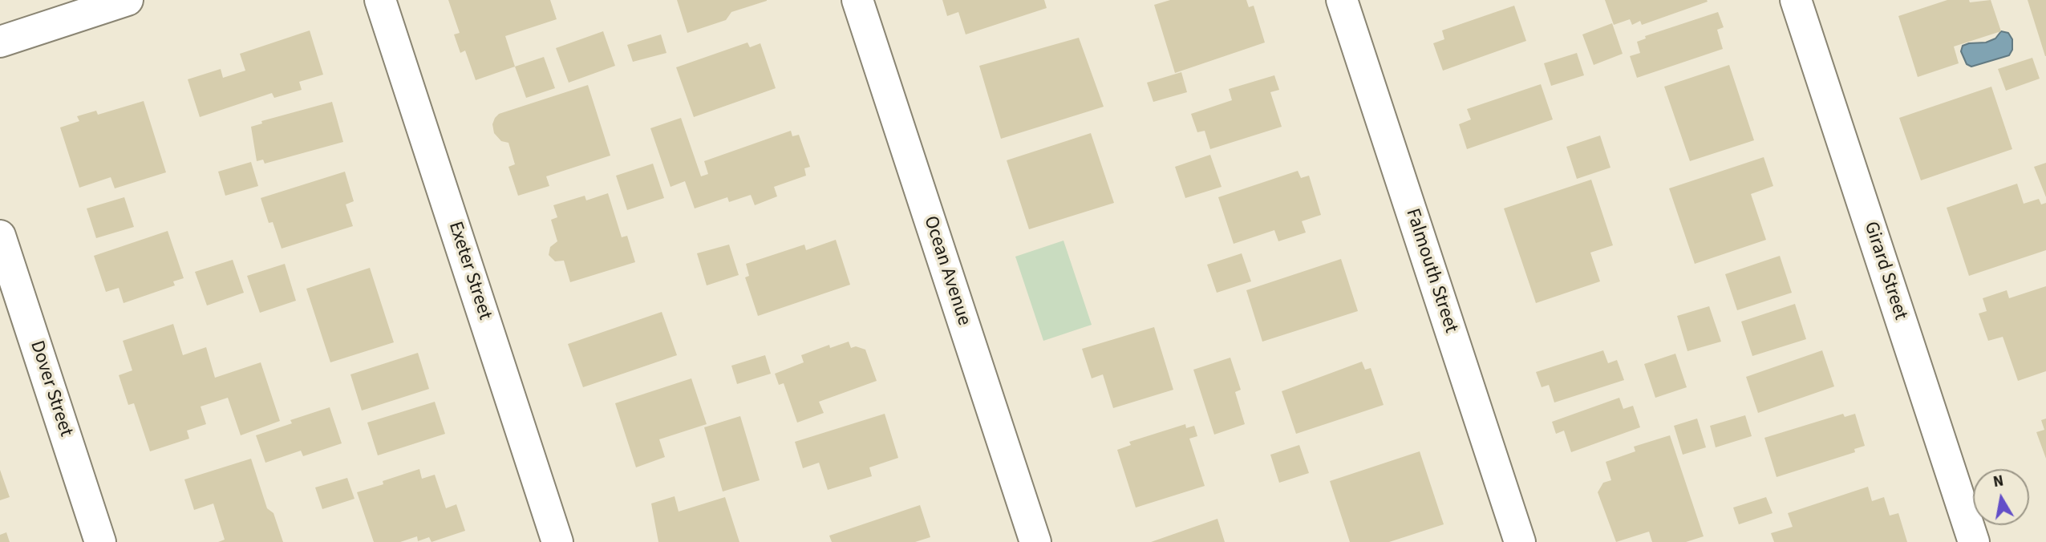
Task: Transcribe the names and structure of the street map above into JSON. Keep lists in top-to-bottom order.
{
  "streets": {
    "street": [
      "Exeter Street",
      "Ocean Avenue",
      "Falmouth Street",
      "Girard Street",
      "Dover Street"
    ]
  },
  "north": "top"
}
